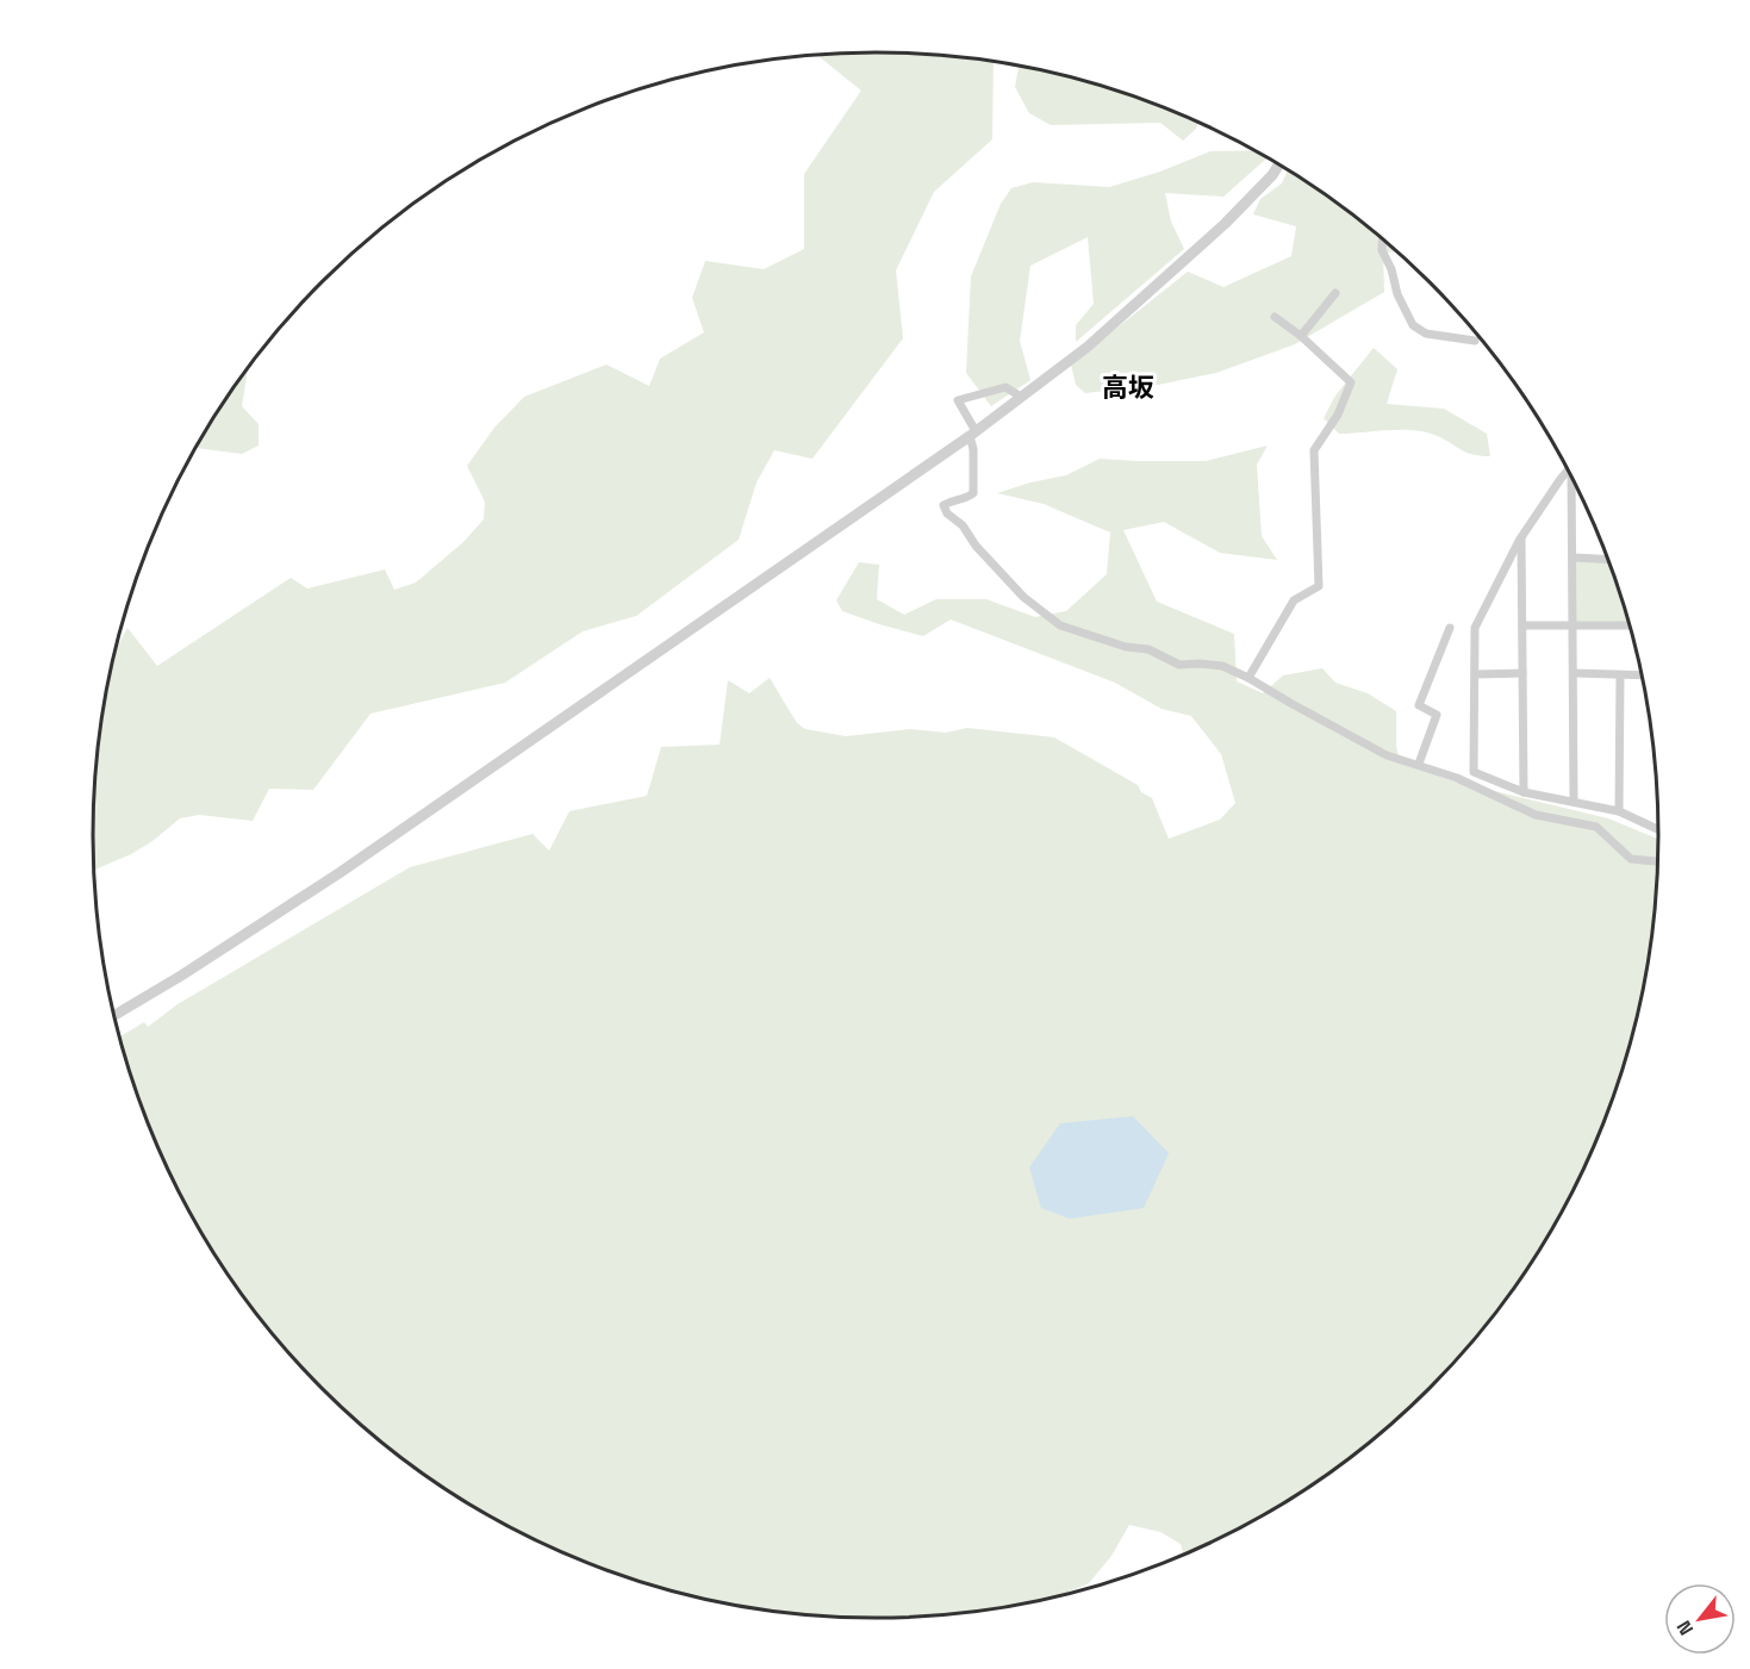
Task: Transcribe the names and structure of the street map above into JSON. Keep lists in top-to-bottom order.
{
  "districts": ["高坂"],
  "north": "bottom left"
}
